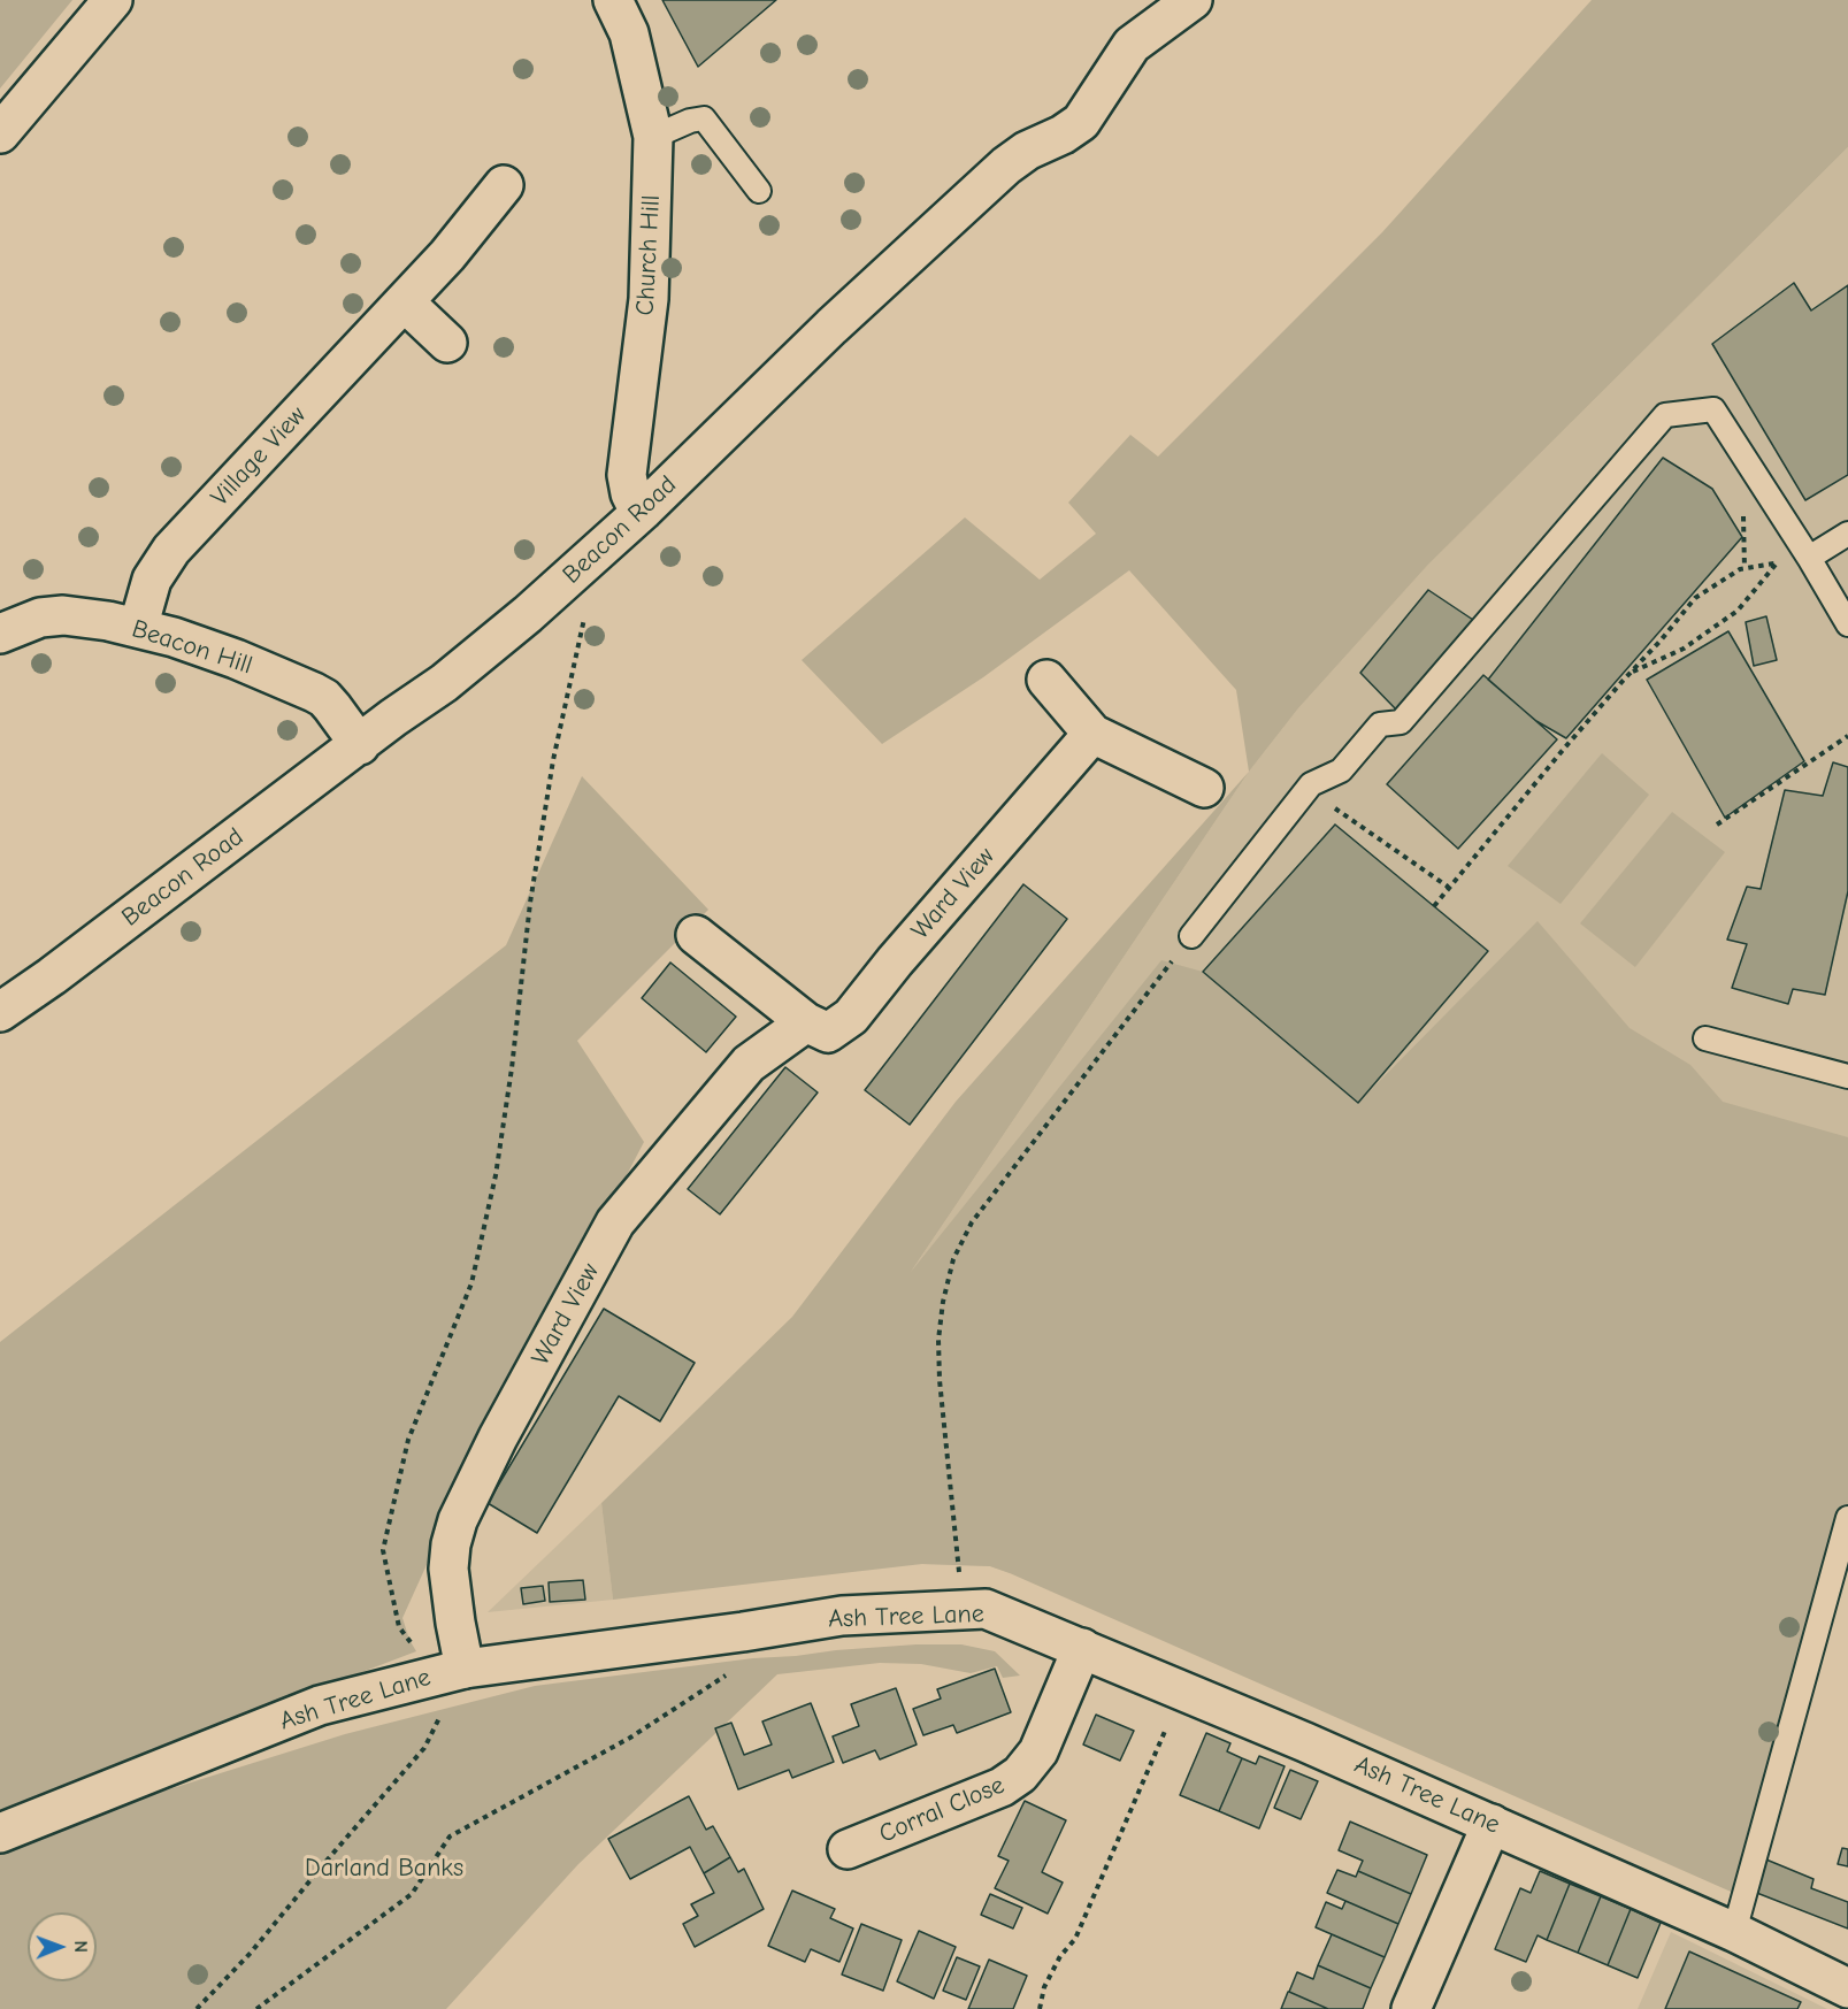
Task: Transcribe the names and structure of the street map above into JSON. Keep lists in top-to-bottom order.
{
  "streets": {
    "street": [
      "Church Hill",
      "Village View",
      "Beacon Road",
      "Beacon Hill",
      "Ward View",
      "Ash Tree Lane",
      "Corral Close"
    ]
  },
  "crossings": [
    ["Church Hill", "Beacon Road"],
    ["Village View", "Beacon Hill"],
    ["Beacon Road", "Beacon Hill"],
    ["Ward View", "Ash Tree Lane"],
    ["Ash Tree Lane", "Corral Close"]
  ],
  "parks": ["Darland Banks"],
  "north": "right"
}
